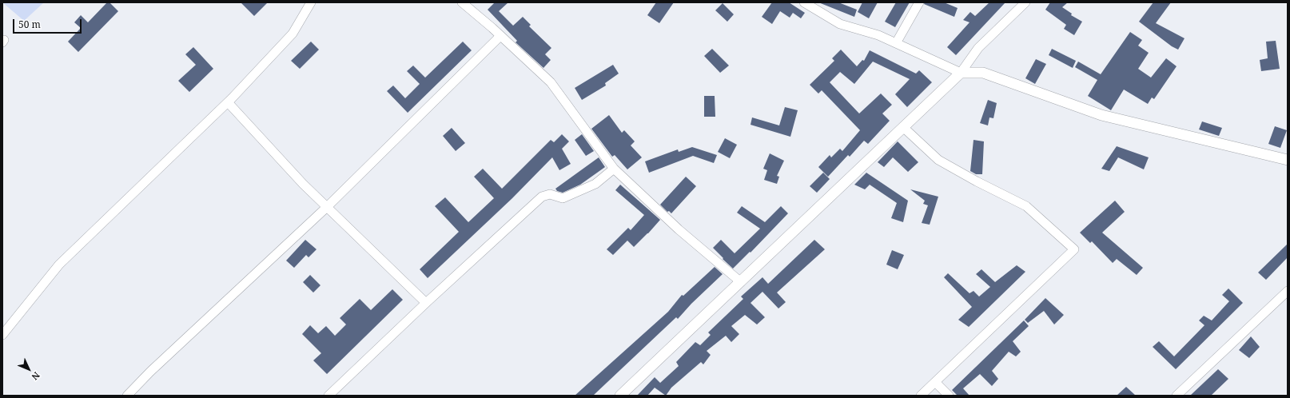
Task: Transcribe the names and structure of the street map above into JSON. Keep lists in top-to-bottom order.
{
  "scale_bar": "50 m",
  "north": "bottom right"
}
